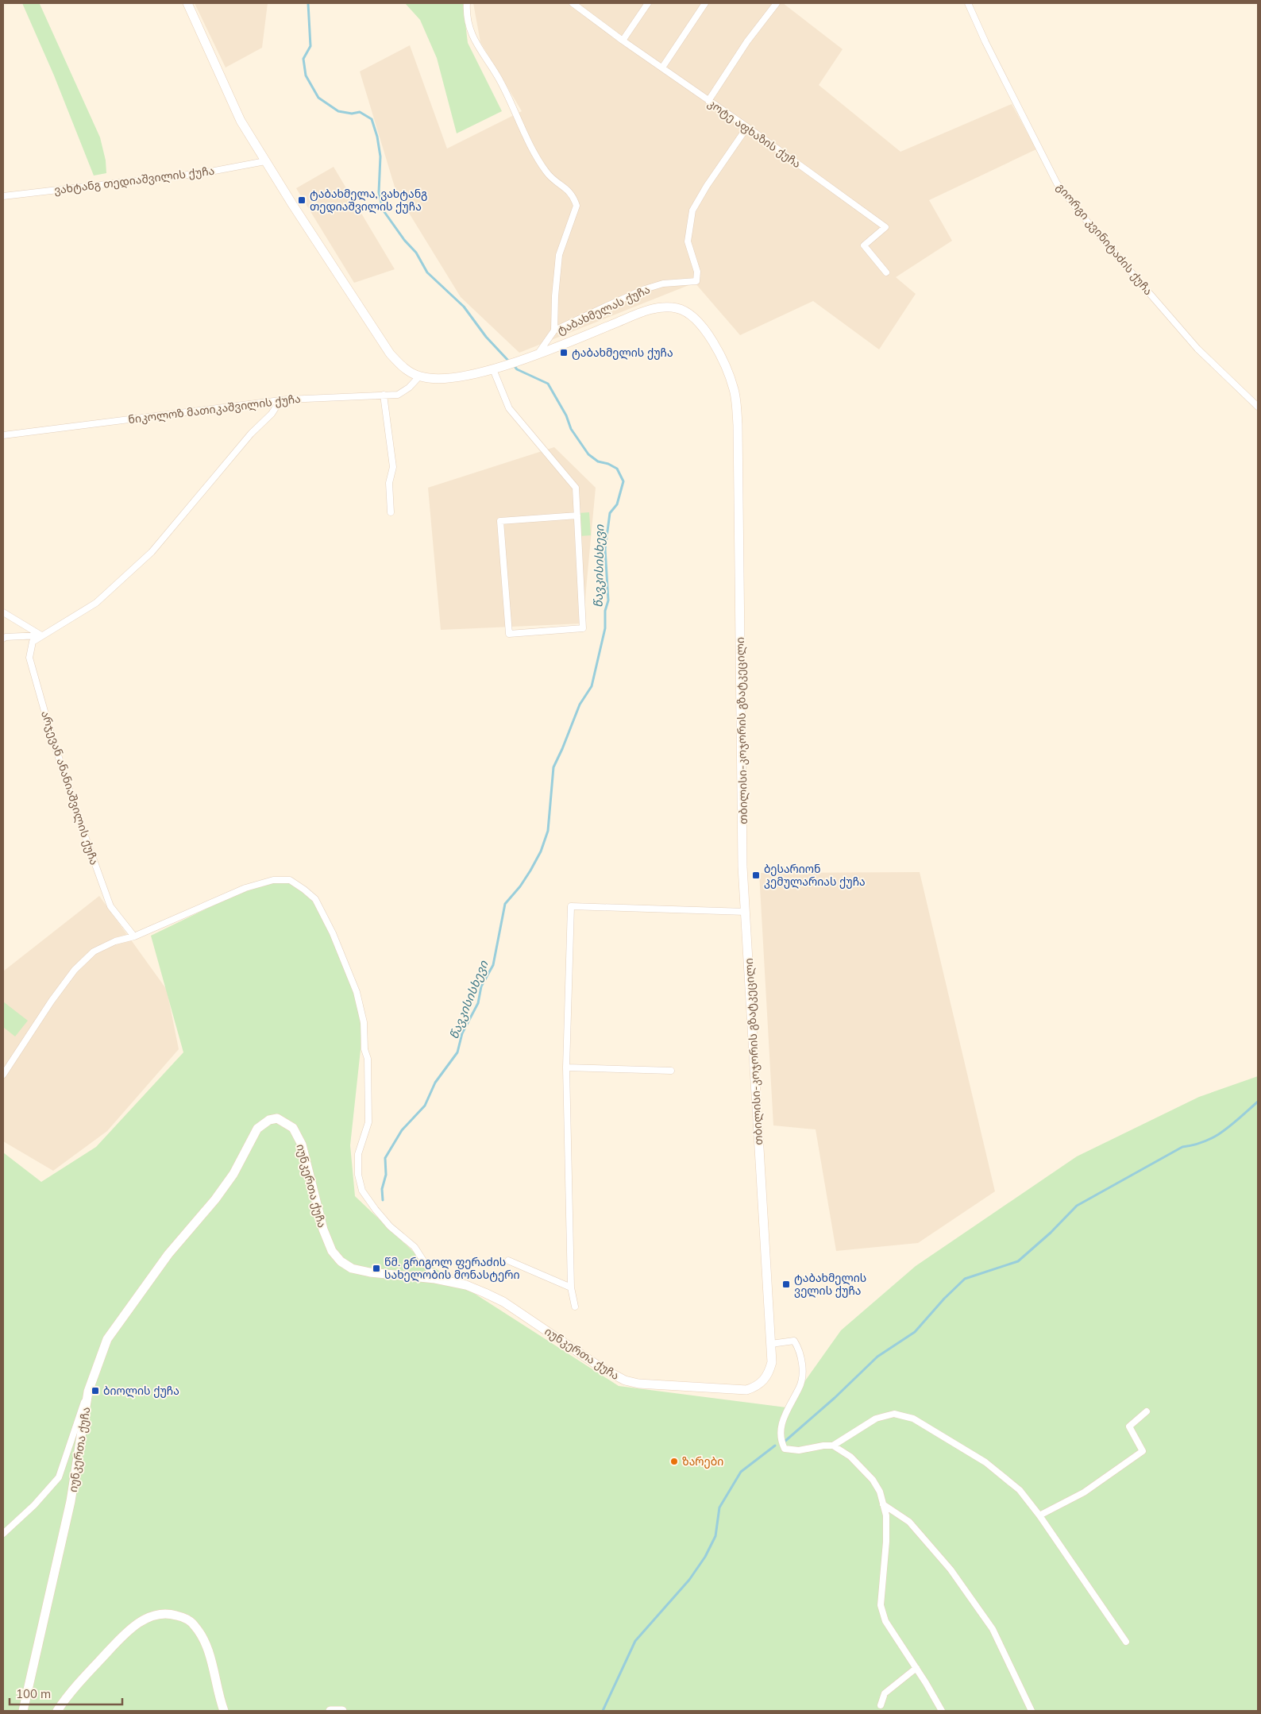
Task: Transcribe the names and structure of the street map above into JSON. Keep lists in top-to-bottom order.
{
  "streets": {
    "main road": ["თბილისი-კოჯორის გზატკეცილი", "იუნკერთა ქუჩა"],
    "street": [
      "კოტე აფხაზის ქუჩა",
      "ვახტანგ თედიაშვილის ქუჩა",
      "გიორგი კვინიტაძის ქუჩა",
      "ტაბახმელას ქუჩა",
      "ნიკოლოზ მათიკაშვილის ქუჩა",
      "არჯევან ანანიაშვილის ქუჩა"
    ]
  },
  "crossings": [
    ["კოტე აფხაზის ქუჩა", "ტაბახმელას ქუჩა"],
    ["ტაბახმელას ქუჩა", "თბილისი-კოჯორის გზატკეცილი"],
    ["თბილისი-კოჯორის გზატკეცილი", "იუნკერთა ქუჩა"]
  ],
  "water": ["წავკისისხევი"],
  "places": {
    "transit": [
      "ტაბახმელა, ვახტანგ თედიაშვილის ქუჩა",
      "ტაბახმელის ქუჩა",
      "ბესარიონ კემულარიას ქუჩა",
      "წმ. გრიგოლ ფერაძის სახელობის მონასტერი",
      "ტაბახმელის ველის ქუჩა",
      "ბიოლის ქუჩა"
    ],
    "other": ["ზარები"]
  },
  "scale_bar": "100 m"
}
